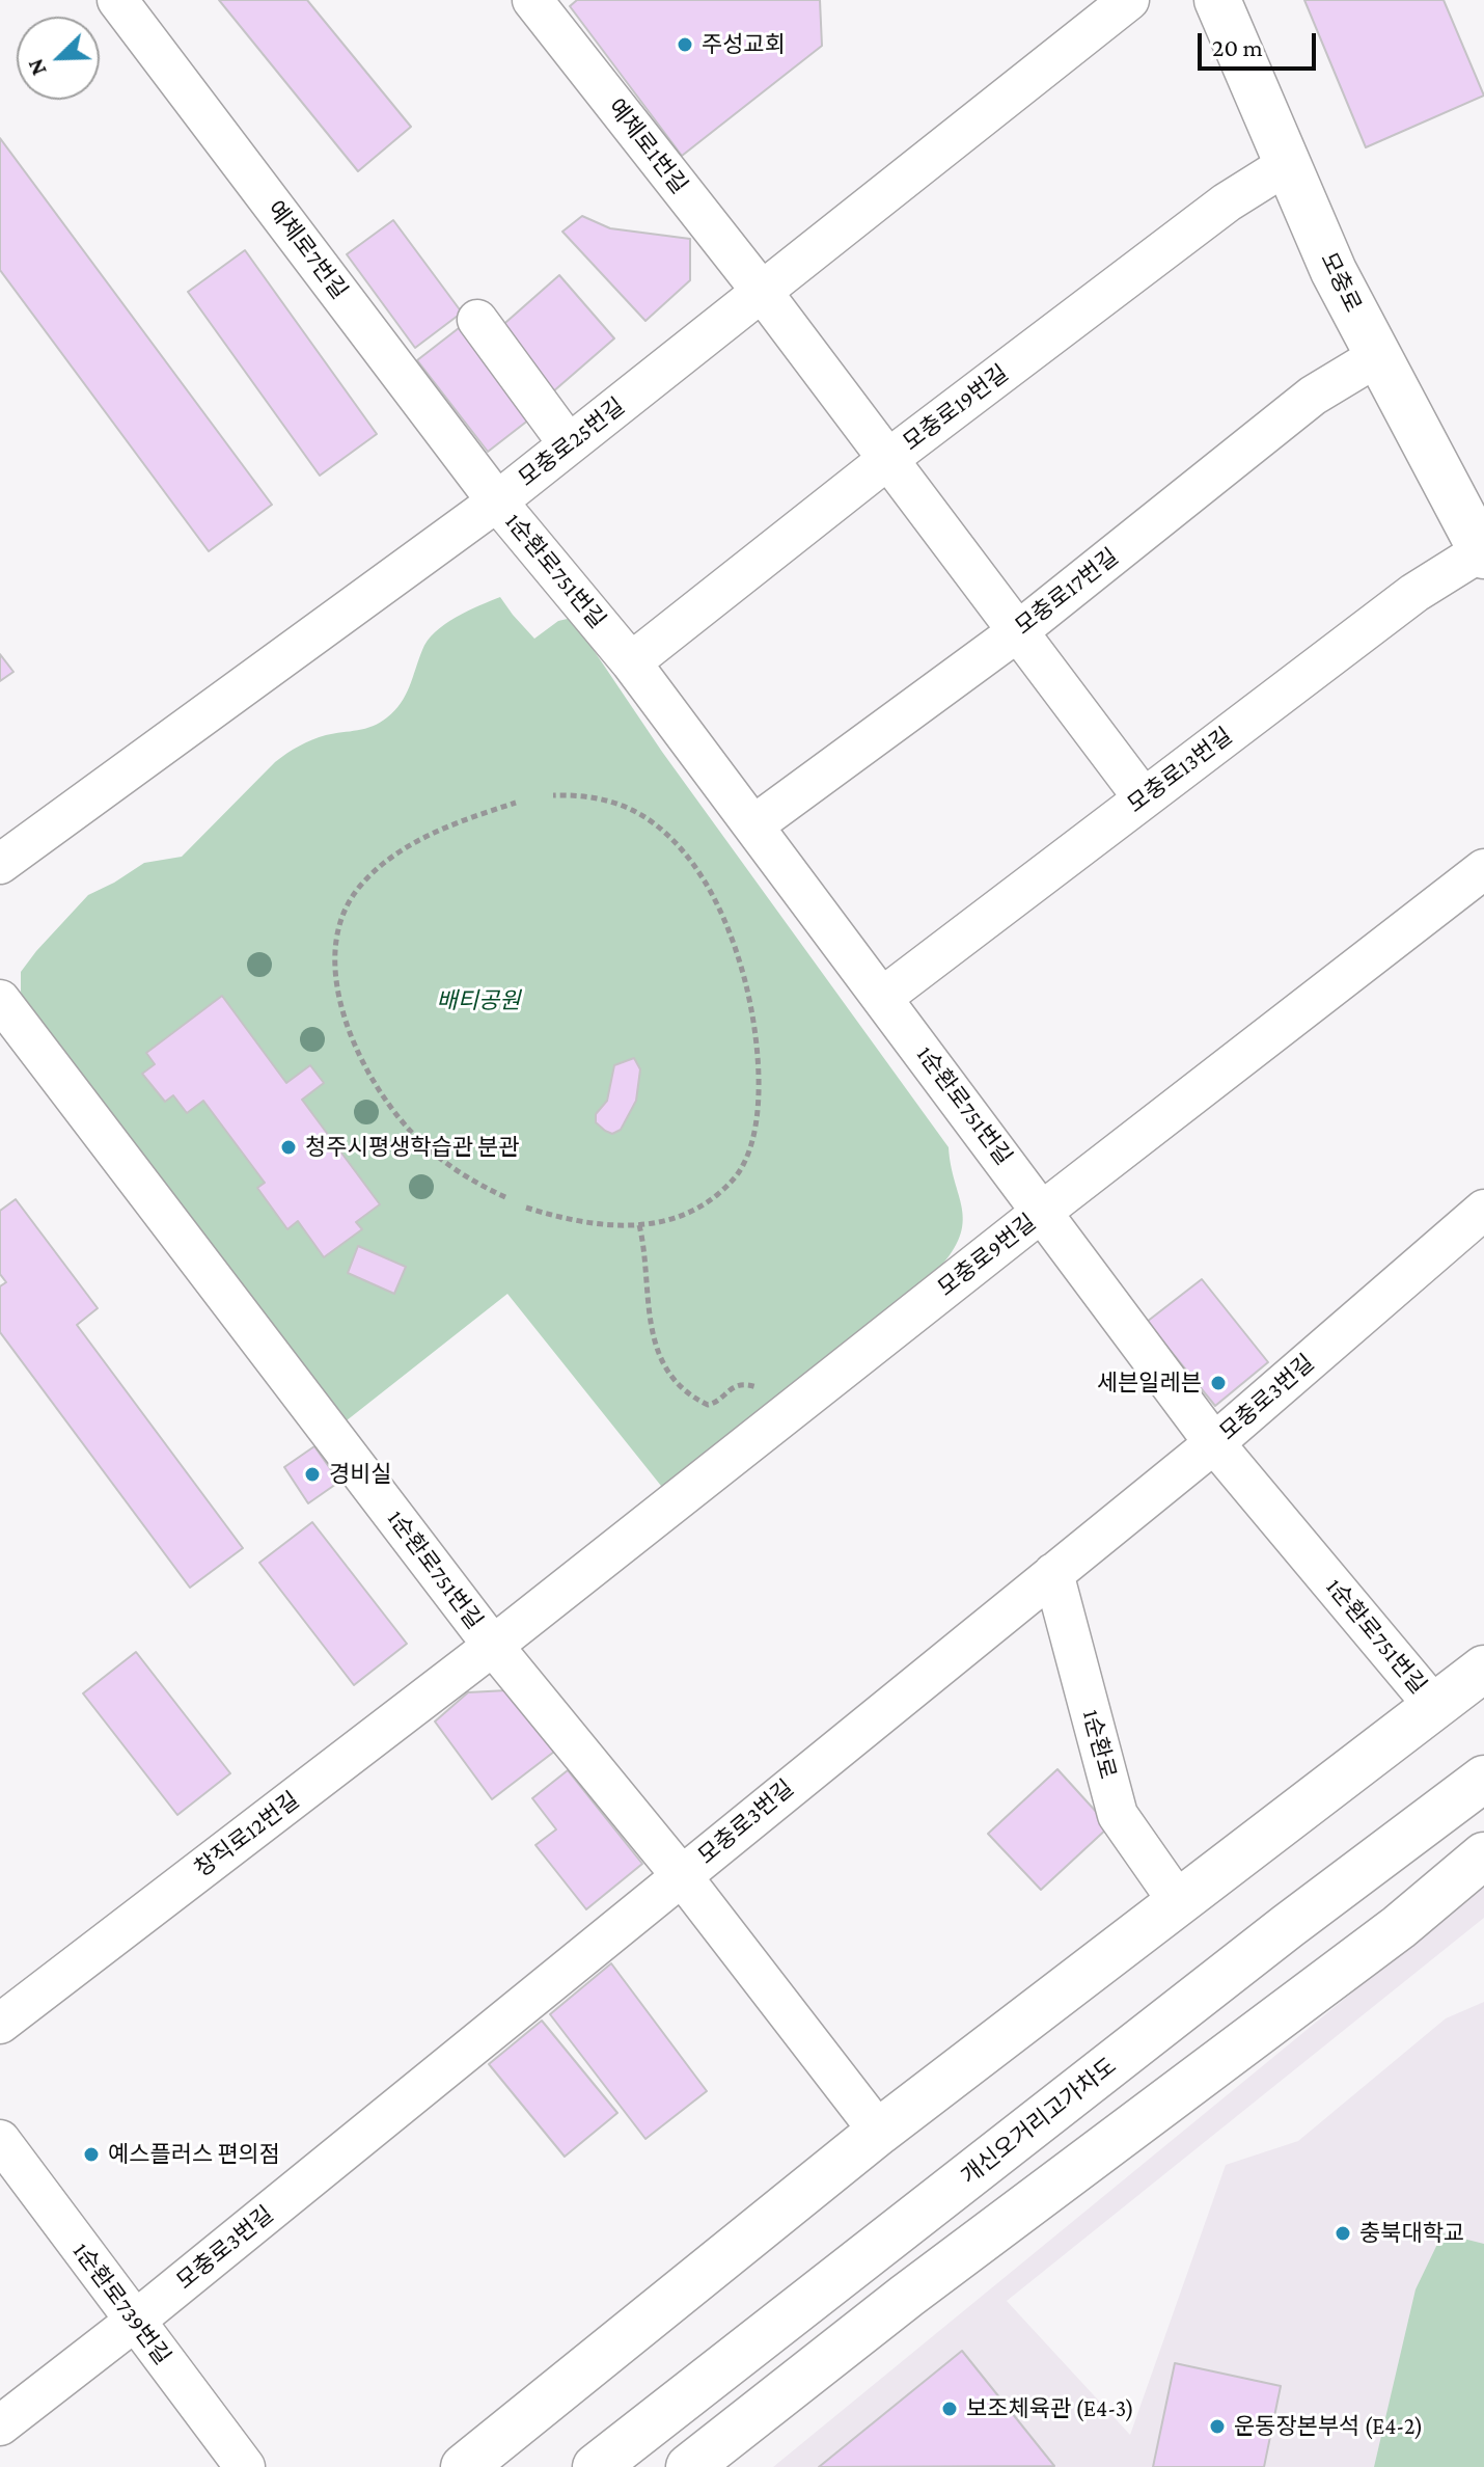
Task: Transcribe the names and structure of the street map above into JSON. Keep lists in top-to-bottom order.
{
  "streets": {
    "main road": ["모충로", "개신오거리고가차도"],
    "street": [
      "예체로1번길",
      "예체로7번길",
      "모충로19번길",
      "모충로25번길",
      "1순환로751번길",
      "모충로17번길",
      "모충로13번길",
      "모충로9번길",
      "모충로3번길",
      "1순환로",
      "창직로12번길",
      "1순환로739번길"
    ]
  },
  "crossings": [
    ["예체로1번길", "모충로19번길"],
    ["예체로1번길", "모충로25번길"],
    ["예체로1번길", "모충로17번길"],
    ["예체로1번길", "모충로13번길"],
    ["예체로7번길", "모충로25번길"],
    ["예체로7번길", "1순환로751번길"],
    ["모충로", "모충로19번길"],
    ["모충로", "모충로17번길"],
    ["모충로", "모충로13번길"],
    ["모충로19번길", "1순환로751번길"],
    ["모충로25번길", "1순환로751번길"],
    ["1순환로751번길", "모충로17번길"],
    ["1순환로751번길", "모충로13번길"],
    ["1순환로751번길", "모충로9번길"],
    ["1순환로751번길", "모충로3번길"],
    ["1순환로751번길", "창직로12번길"],
    ["모충로9번길", "창직로12번길"],
    ["모충로3번길", "1순환로"],
    ["모충로3번길", "1순환로739번길"]
  ],
  "parks": ["배티공원"],
  "places": [
    "주성교회",
    "청주시평생학습관 분관",
    "세븐일레븐",
    "경비실",
    "예스플러스 편의점",
    "충북대학교",
    "보조체육관 (E4-3)",
    "운동장본부석 (E4-2)"
  ],
  "scale_bar": "20 m",
  "north": "bottom left"
}
